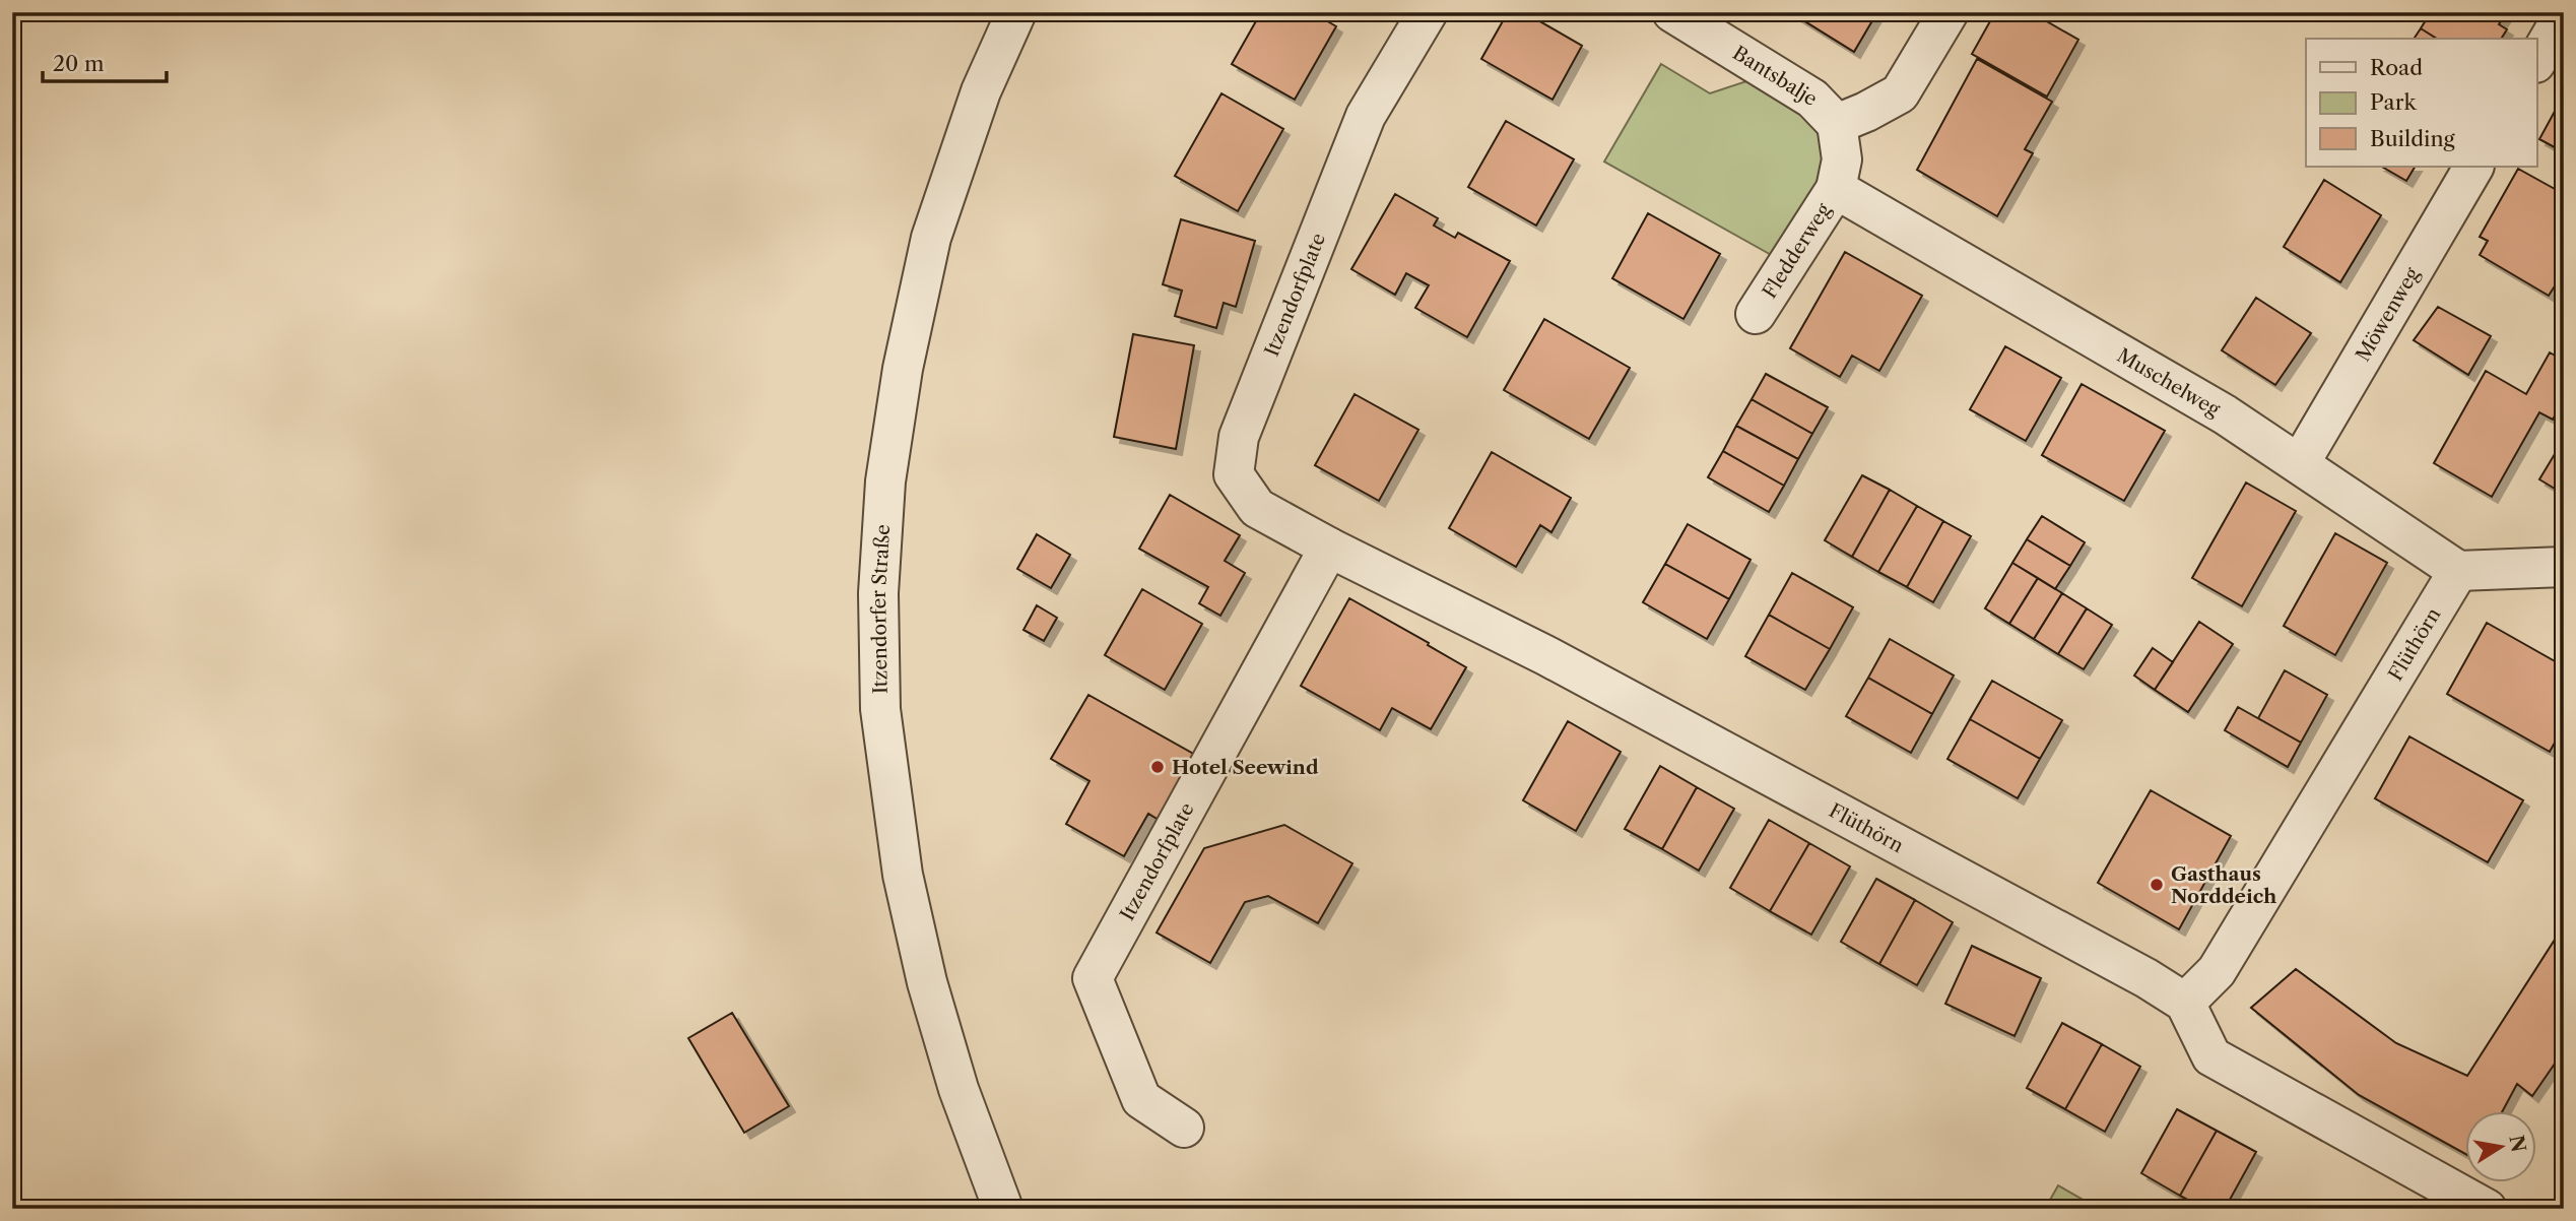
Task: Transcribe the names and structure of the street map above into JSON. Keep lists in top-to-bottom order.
{
  "streets": {
    "street": [
      "Bantsbalje",
      "Fledderweg",
      "Itzendorfplate",
      "Möwenweg",
      "Muschelweg",
      "Itzendorfer Straße",
      "Flüthörn"
    ]
  },
  "crossings": [
    ["Fledderweg", "Muschelweg"],
    ["Itzendorfplate", "Flüthörn"],
    ["Möwenweg", "Muschelweg"],
    ["Muschelweg", "Flüthörn"]
  ],
  "places": ["Hotel Seewind", "Gasthaus Norddeich"],
  "legend": ["Road", "Park", "Building"],
  "scale_bar": "20 m",
  "north": "right"
}
